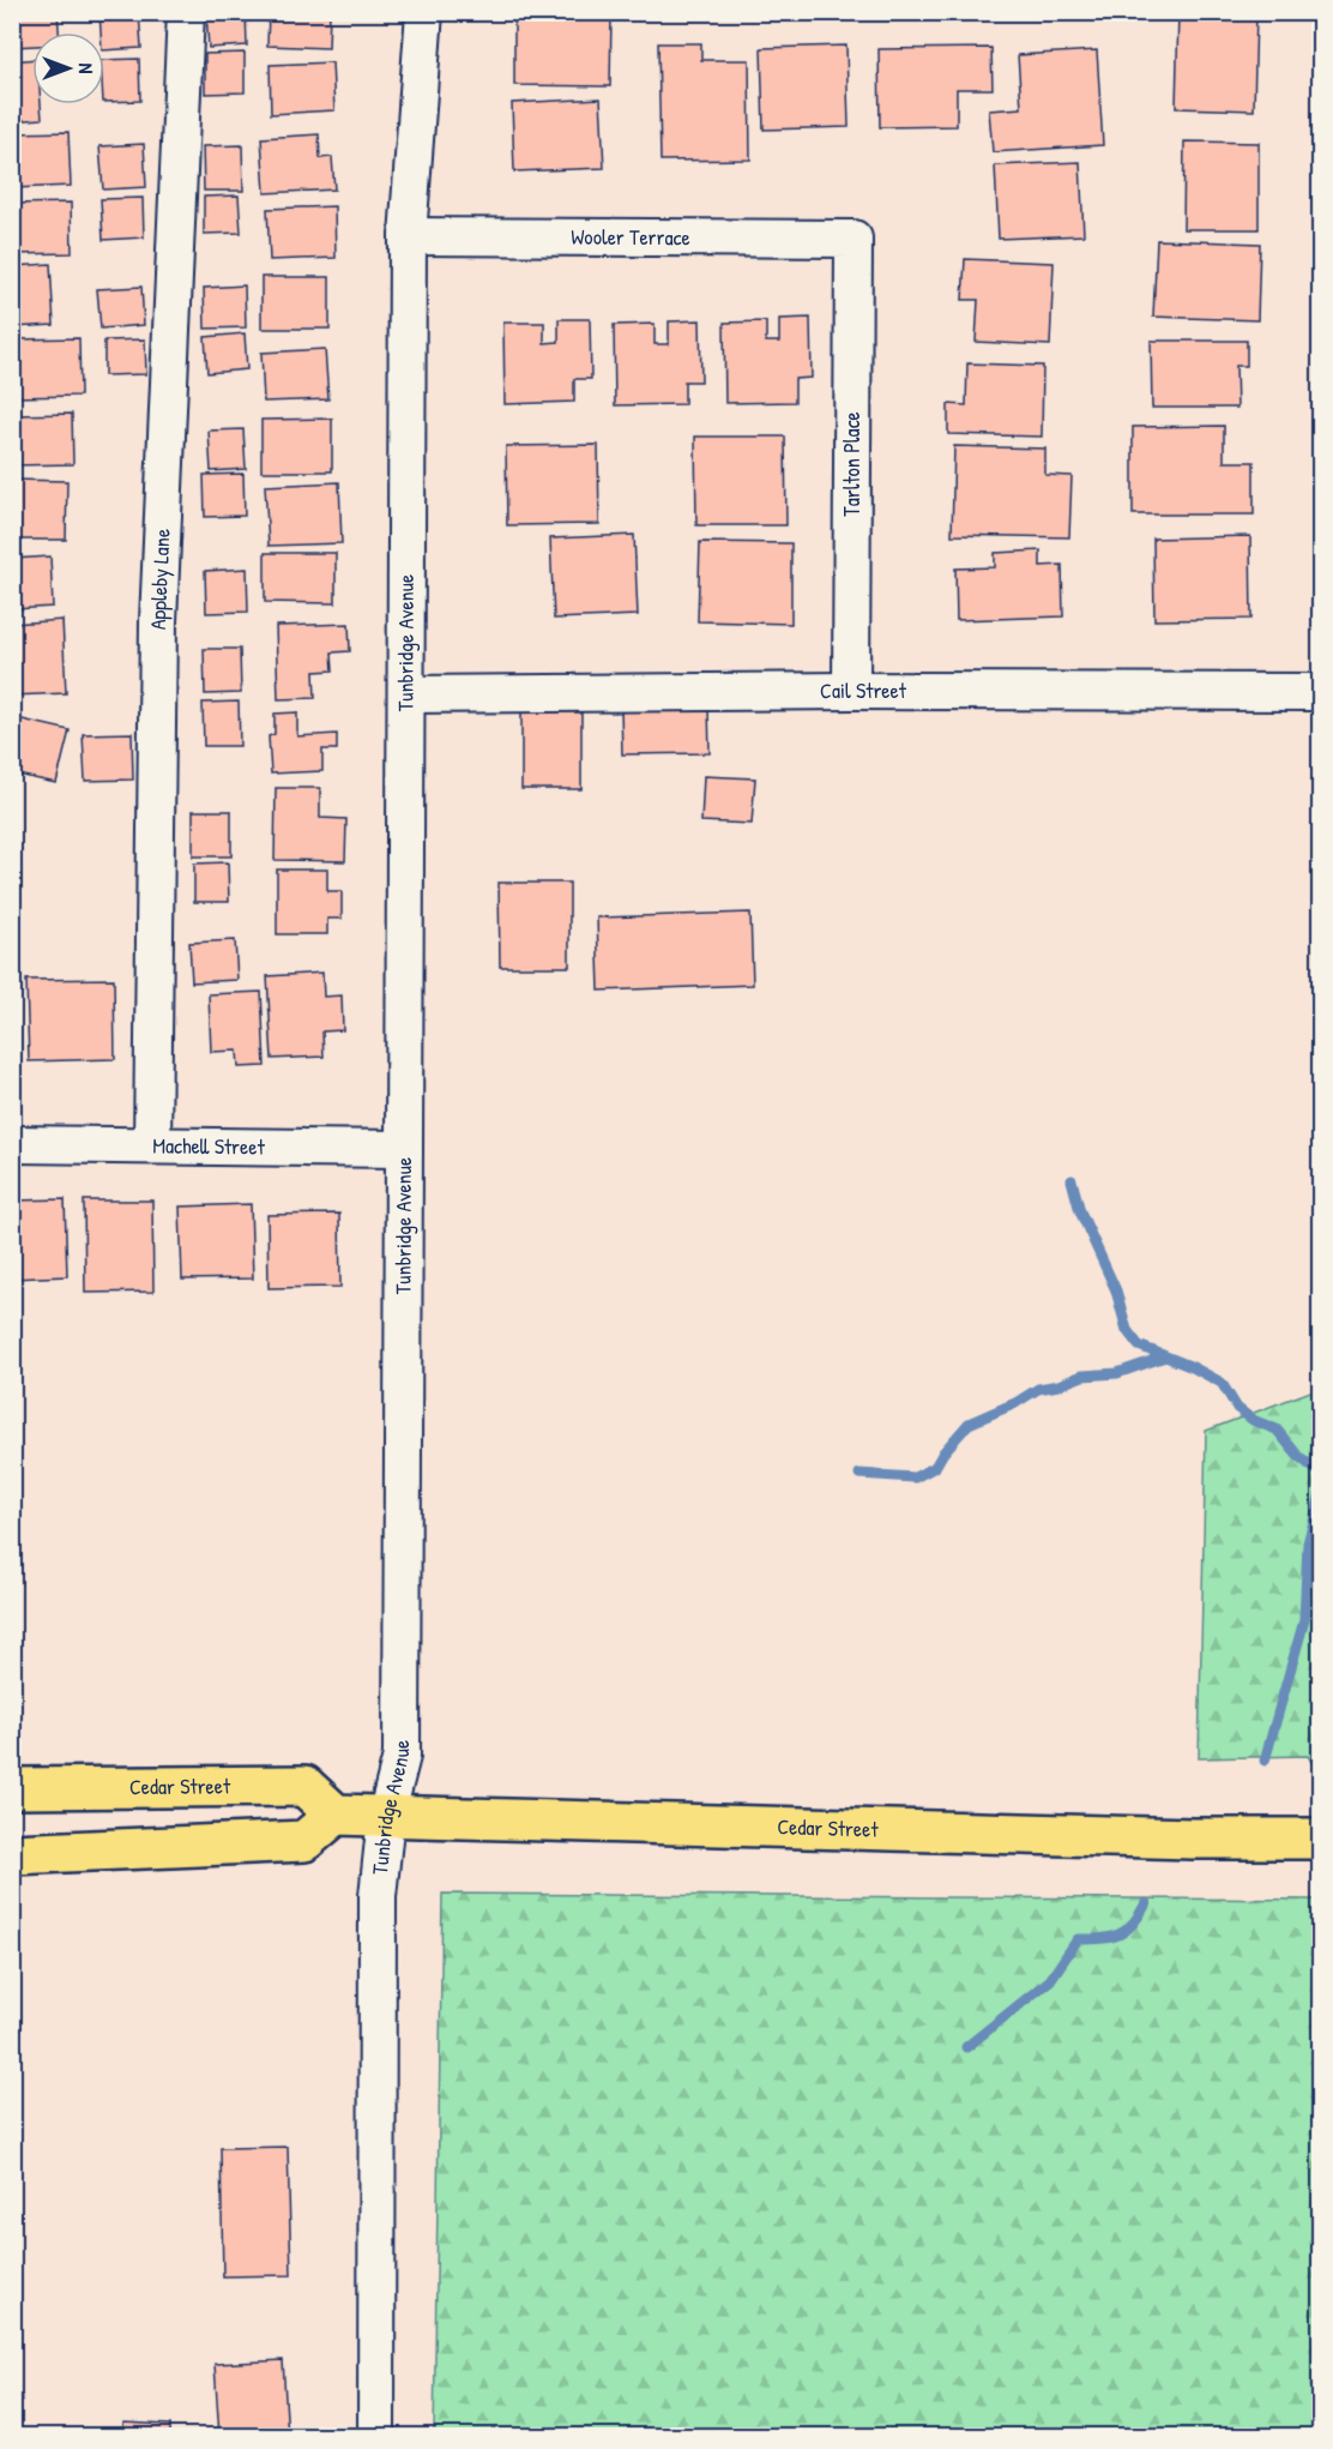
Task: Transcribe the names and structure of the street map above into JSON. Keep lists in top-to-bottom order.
{
  "streets": {
    "main road": ["Cedar Street"],
    "street": [
      "Wooler Terrace",
      "Tarlton Place",
      "Appleby Lane",
      "Tunbridge Avenue",
      "Cail Street",
      "Machell Street"
    ]
  },
  "crossings": [
    ["Wooler Terrace", "Tarlton Place"],
    ["Wooler Terrace", "Tunbridge Avenue"],
    ["Tarlton Place", "Cail Street"],
    ["Appleby Lane", "Machell Street"],
    ["Tunbridge Avenue", "Cail Street"],
    ["Tunbridge Avenue", "Machell Street"],
    ["Tunbridge Avenue", "Cedar Street"]
  ],
  "north": "right"
}
